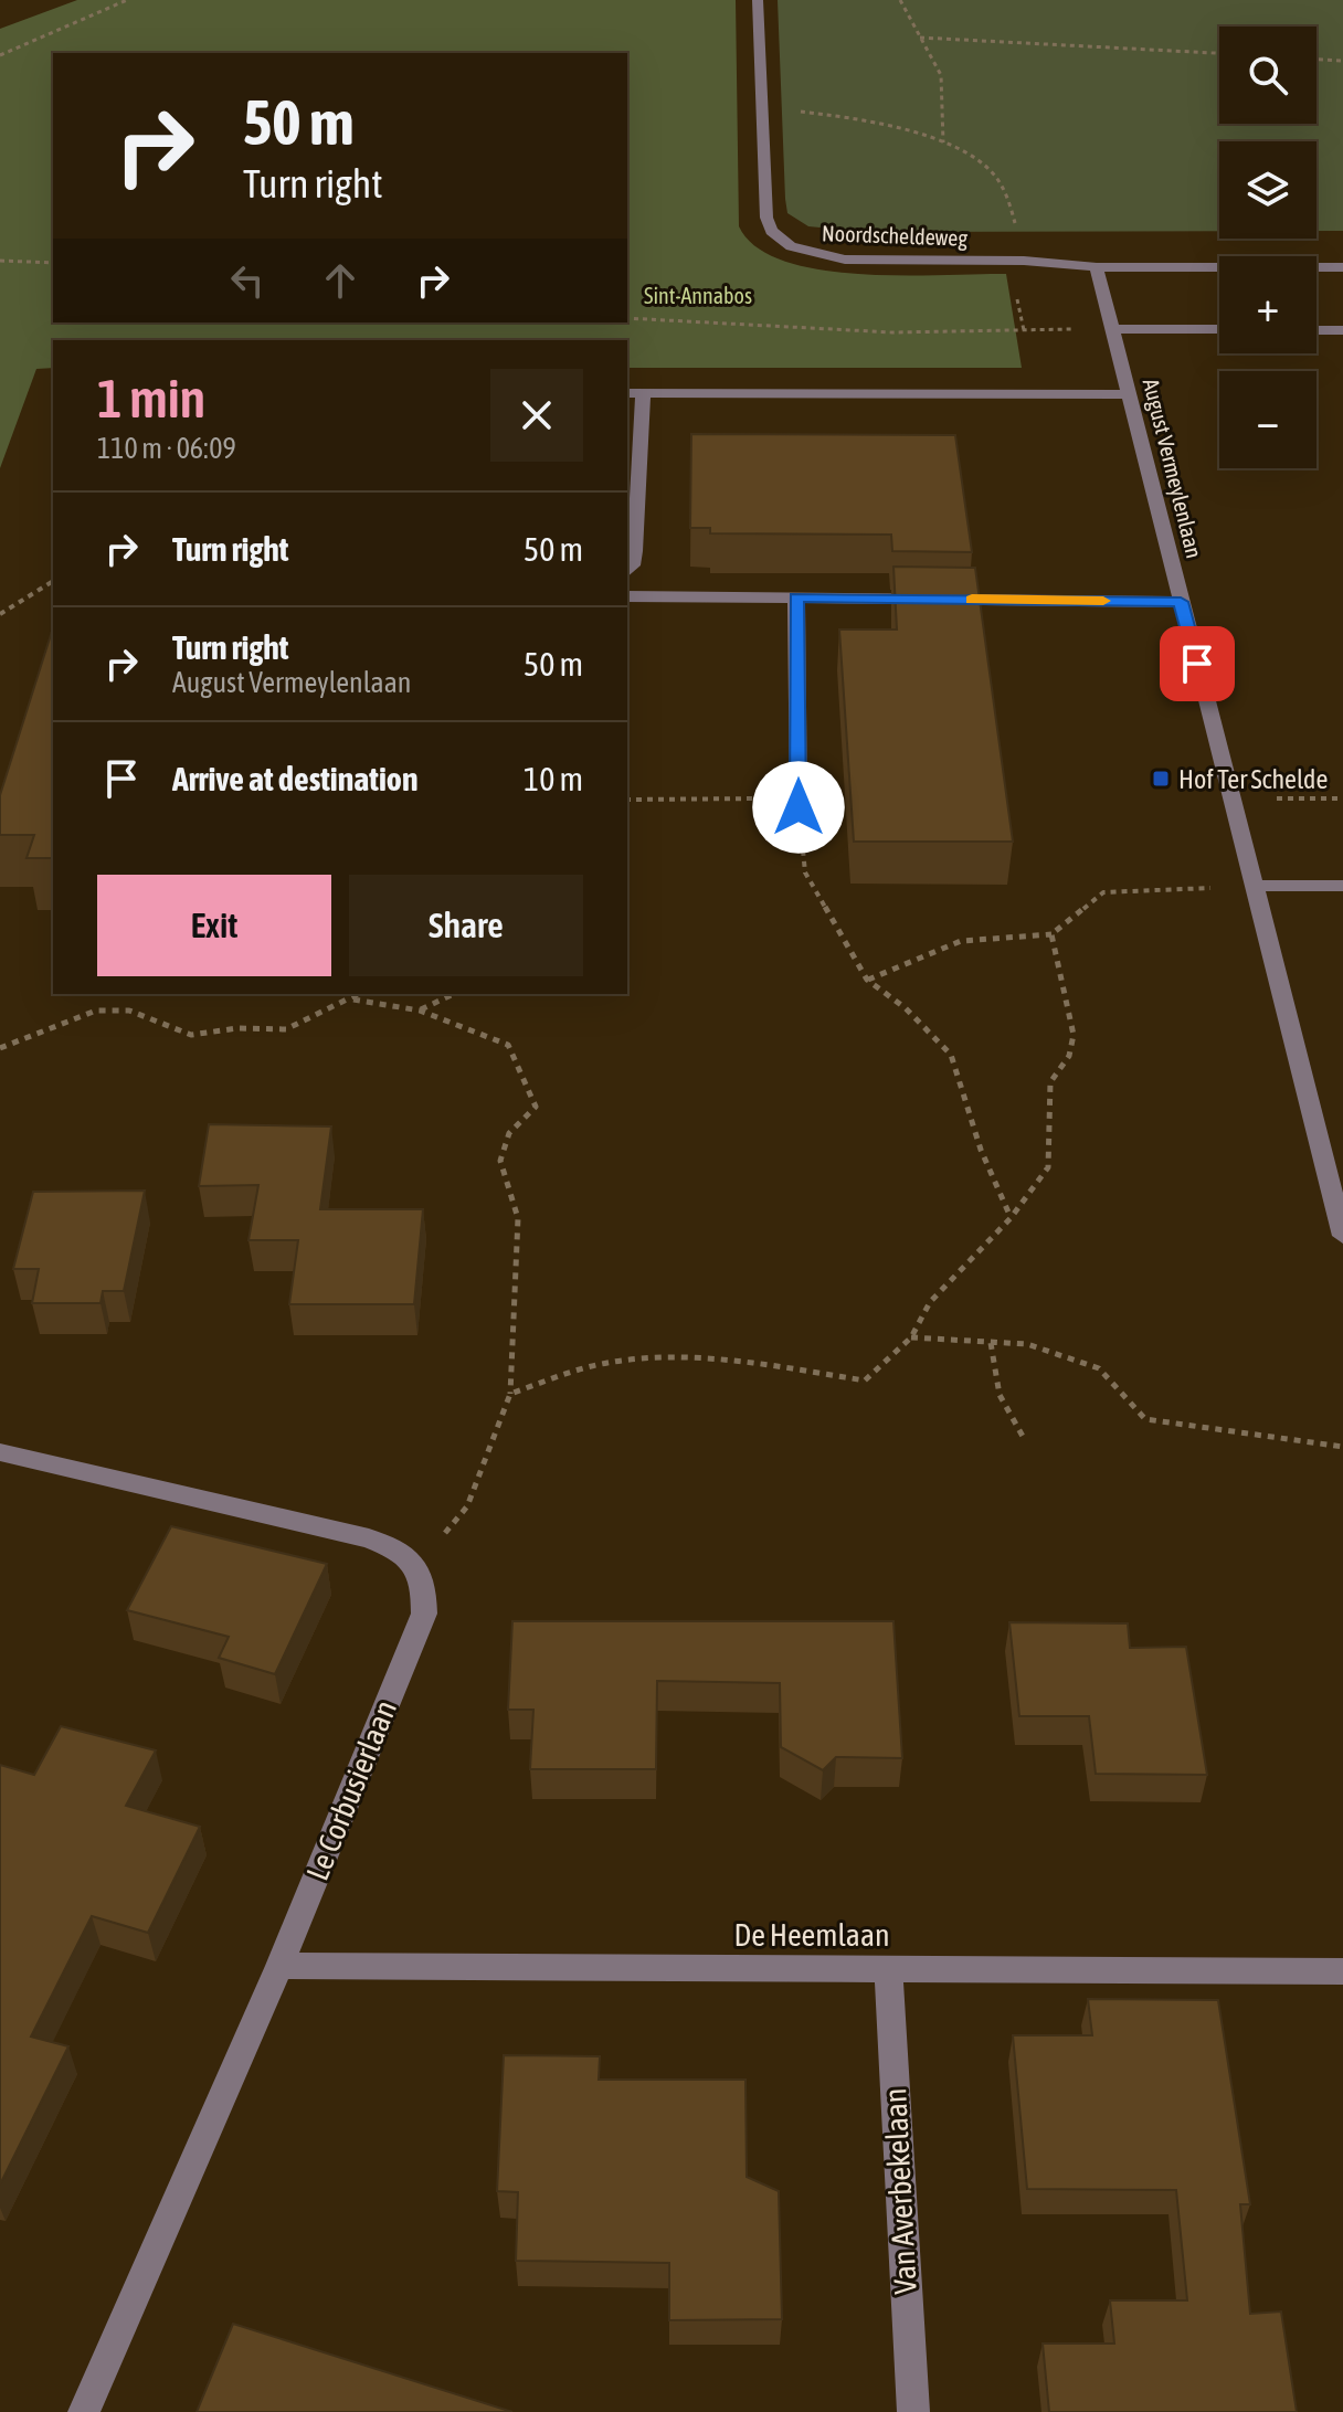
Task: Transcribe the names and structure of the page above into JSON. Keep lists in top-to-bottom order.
{
  "streets": {
    "street": [
      "Noordscheldeweg",
      "August Vermeylenlaan",
      "Le Corbusierlaan",
      "De Heemlaan",
      "Van Averbekelaan"
    ]
  },
  "crossings": [
    ["Noordscheldeweg", "August Vermeylenlaan"],
    ["Le Corbusierlaan", "De Heemlaan"],
    ["De Heemlaan", "Van Averbekelaan"]
  ],
  "parks": ["Sint-Annabos"],
  "places": {
    "transit": ["Hof Ter Schelde"]
  },
  "page": {
    "map_buttons": ["+", "−"],
    "turn": ["50 m", "Turn right"],
    "heading": ["1 min", "110 m · 06:09"],
    "list": [
      {
        "name": "Turn right",
        "value": "50 m"
      },
      {
        "name": "Turn right",
        "note": "August Vermeylenlaan",
        "value": "50 m"
      },
      {
        "name": "Arrive at destination",
        "value": "10 m"
      }
    ],
    "buttons": ["Exit", "Share"]
  }
}
